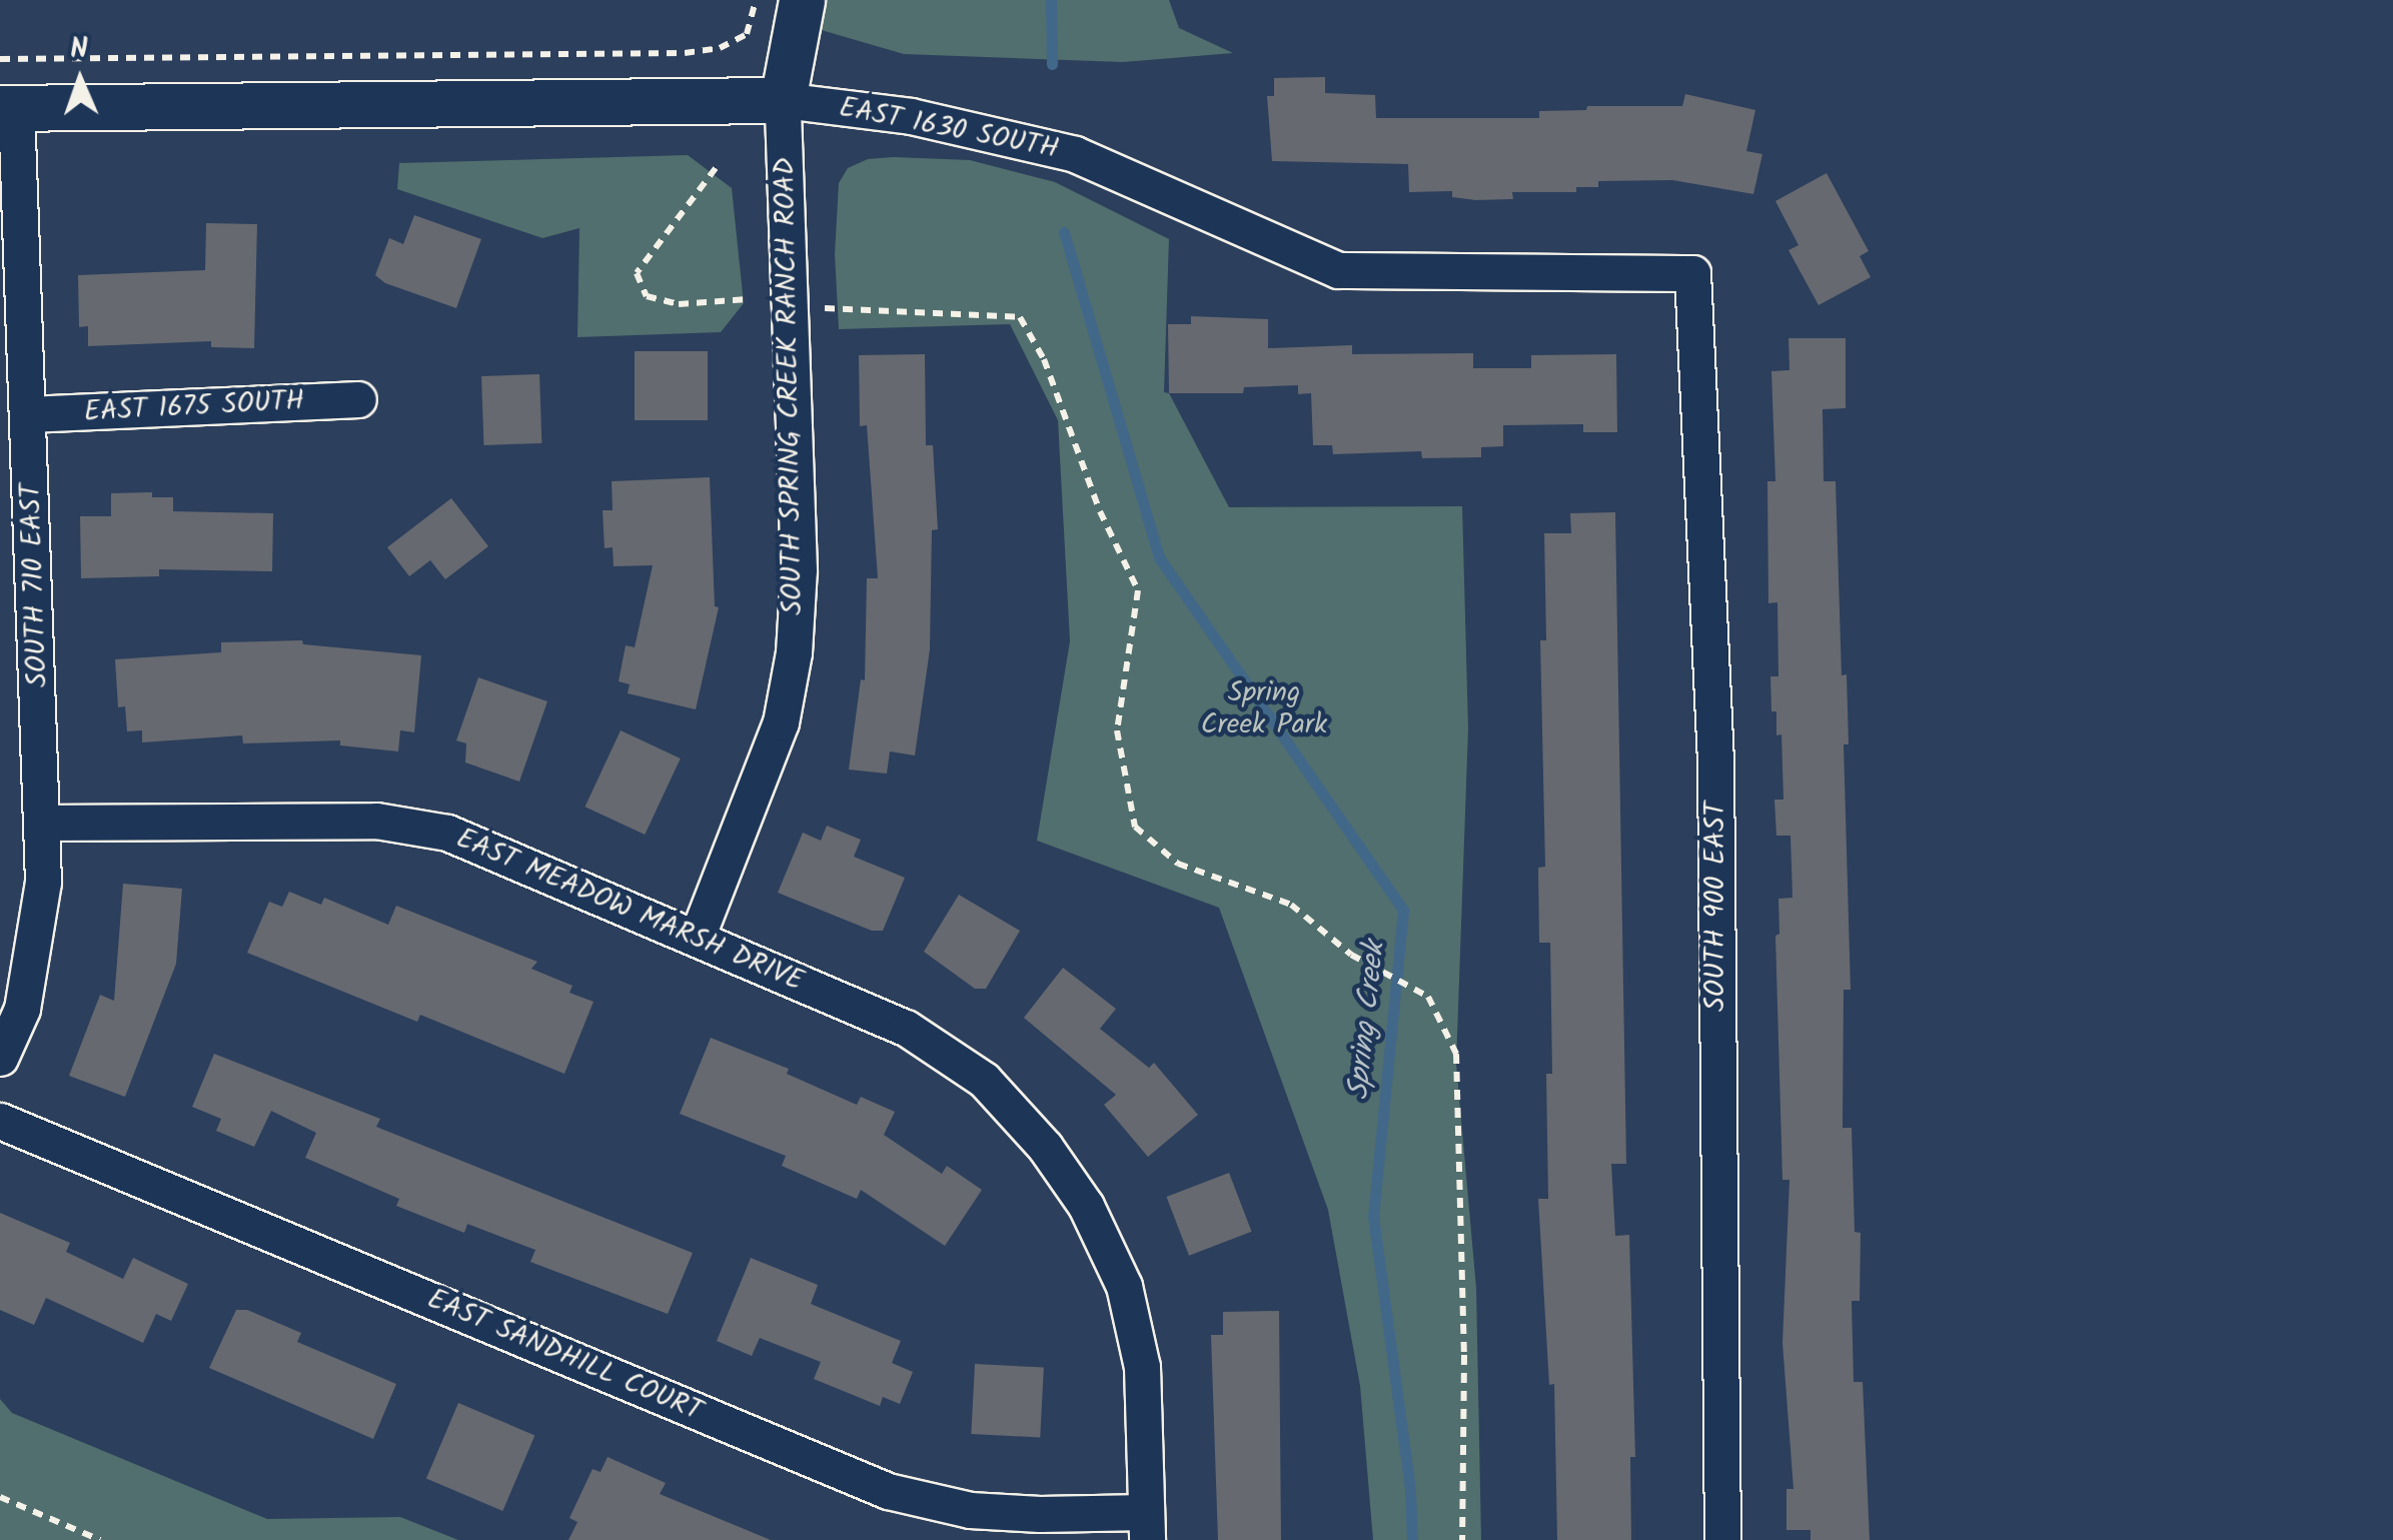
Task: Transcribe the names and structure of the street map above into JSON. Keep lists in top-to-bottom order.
{
  "streets": {
    "street": [
      "EAST 1630 SOUTH",
      "SOUTH SPRING CREEK RANCH ROAD",
      "EAST 1675 SOUTH",
      "SOUTH 710 EAST",
      "SOUTH 900 EAST",
      "EAST MEADOW MARSH DRIVE",
      "EAST SANDHILL COURT"
    ]
  },
  "crossings": [
    ["EAST 1630 SOUTH", "SOUTH SPRING CREEK RANCH ROAD"],
    ["EAST 1630 SOUTH", "SOUTH 710 EAST"],
    ["EAST 1630 SOUTH", "SOUTH 900 EAST"],
    ["SOUTH SPRING CREEK RANCH ROAD", "EAST MEADOW MARSH DRIVE"],
    ["EAST 1675 SOUTH", "SOUTH 710 EAST"],
    ["SOUTH 710 EAST", "EAST MEADOW MARSH DRIVE"],
    ["EAST MEADOW MARSH DRIVE", "EAST SANDHILL COURT"]
  ],
  "water": ["Spring Creek"],
  "parks": ["Spring Creek Park"],
  "north": "top"
}
